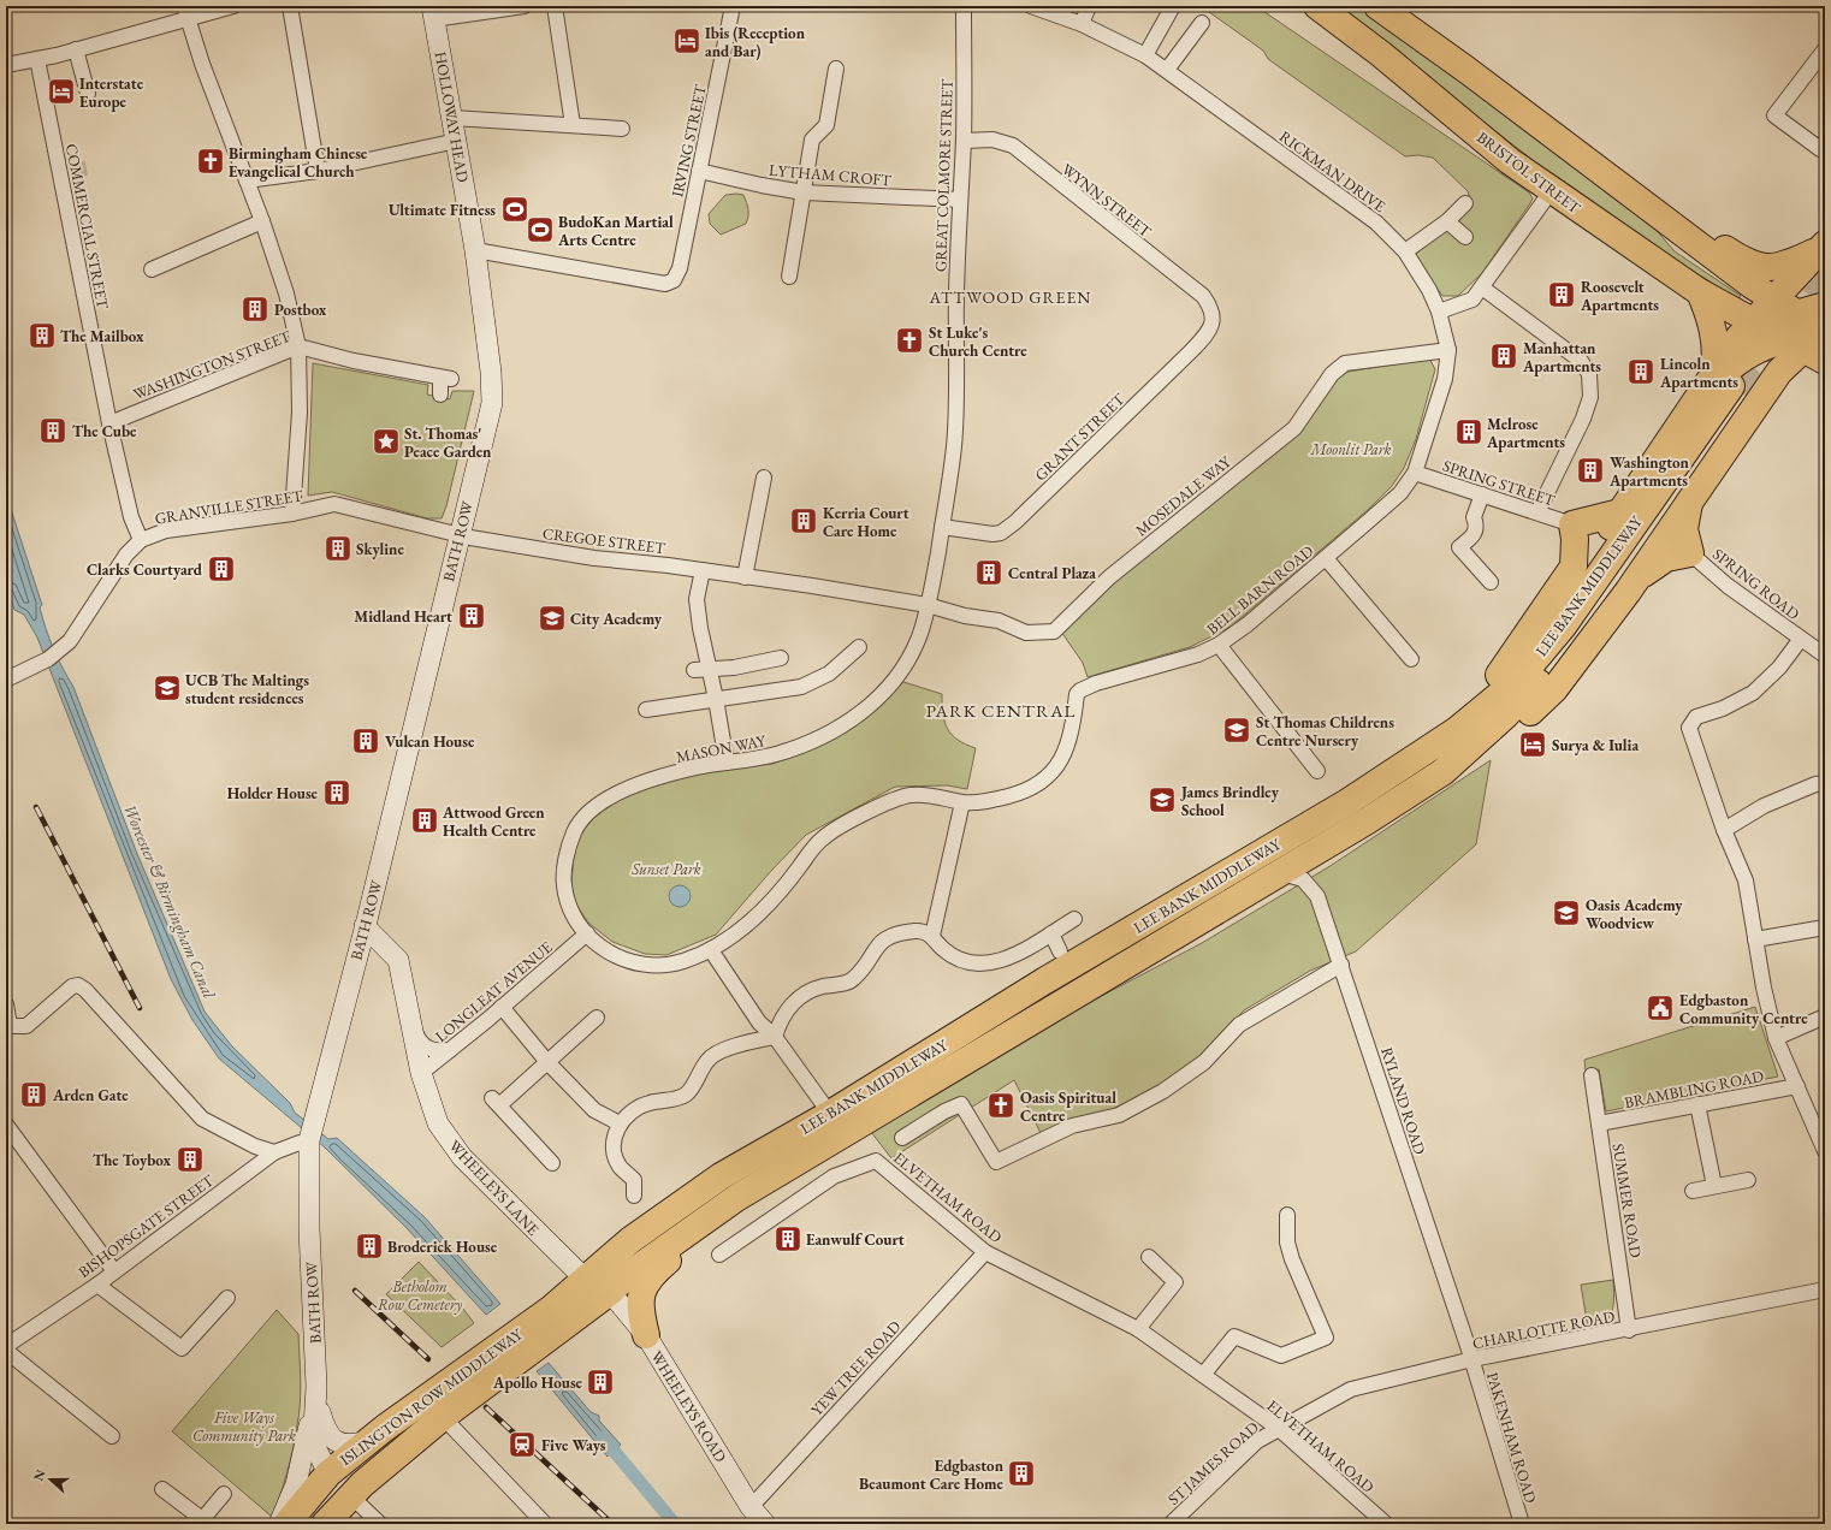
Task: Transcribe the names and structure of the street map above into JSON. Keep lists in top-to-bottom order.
{
  "streets": {
    "highway": ["BRISTOL STREET", "LEE BANK MIDDLEWAY", "ISLINGTON ROW MIDDLEWAY"],
    "main road": [
      "HOLLOWAY HEAD",
      "BATH ROW",
      "WHEELEYS LANE",
      "WHEELEYS ROAD"
    ],
    "street": [
      "IRVING STREET",
      "RICKMAN DRIVE",
      "LYTHAM CROFT",
      "GREAT COLMORE STREET",
      "WYNN STREET",
      "COMMERCIAL STREET",
      "WASHINGTON STREET",
      "GRANT STREET",
      "SPRING STREET",
      "MOSEDALE WAY",
      "GRANVILLE STREET",
      "CREGOE STREET",
      "SPRING ROAD",
      "BELL BARN ROAD",
      "MASON WAY",
      "LONGLEAT AVENUE",
      "BRAMBLING ROAD",
      "RYLAND ROAD",
      "ELVETHAM ROAD",
      "SUMMER ROAD",
      "BISHOPSGATE STREET",
      "CHARLOTTE ROAD",
      "YEW TREE ROAD",
      "PAKENHAM ROAD",
      "ST JAMES ROAD"
    ]
  },
  "crossings": [
    ["HOLLOWAY HEAD", "IRVING STREET"],
    ["HOLLOWAY HEAD", "BATH ROW"],
    ["IRVING STREET", "LYTHAM CROFT"],
    ["RICKMAN DRIVE", "BELL BARN ROAD"],
    ["LYTHAM CROFT", "GREAT COLMORE STREET"],
    ["GREAT COLMORE STREET", "WYNN STREET"],
    ["GREAT COLMORE STREET", "GRANT STREET"],
    ["GREAT COLMORE STREET", "MOSEDALE WAY"],
    ["GREAT COLMORE STREET", "CREGOE STREET"],
    ["GREAT COLMORE STREET", "MASON WAY"],
    ["WYNN STREET", "GRANT STREET"],
    ["COMMERCIAL STREET", "WASHINGTON STREET"],
    ["COMMERCIAL STREET", "GRANVILLE STREET"],
    ["SPRING STREET", "BELL BARN ROAD"],
    ["MOSEDALE WAY", "CREGOE STREET"],
    ["MOSEDALE WAY", "BELL BARN ROAD"],
    ["MOSEDALE WAY", "MASON WAY"],
    ["GRANVILLE STREET", "CREGOE STREET"],
    ["GRANVILLE STREET", "BATH ROW"],
    ["CREGOE STREET", "BATH ROW"],
    ["CREGOE STREET", "MASON WAY"],
    ["BATH ROW", "WHEELEYS LANE"],
    ["BATH ROW", "BISHOPSGATE STREET"],
    ["BATH ROW", "ISLINGTON ROW MIDDLEWAY"],
    ["LEE BANK MIDDLEWAY", "RYLAND ROAD"],
    ["LEE BANK MIDDLEWAY", "WHEELEYS LANE"],
    ["LEE BANK MIDDLEWAY", "ISLINGTON ROW MIDDLEWAY"],
    ["LEE BANK MIDDLEWAY", "WHEELEYS ROAD"],
    ["BELL BARN ROAD", "MASON WAY"],
    ["MASON WAY", "LONGLEAT AVENUE"],
    ["LONGLEAT AVENUE", "WHEELEYS LANE"],
    ["BRAMBLING ROAD", "SUMMER ROAD"],
    ["RYLAND ROAD", "CHARLOTTE ROAD"],
    ["RYLAND ROAD", "PAKENHAM ROAD"],
    ["WHEELEYS LANE", "ISLINGTON ROW MIDDLEWAY"],
    ["WHEELEYS LANE", "WHEELEYS ROAD"],
    ["ELVETHAM ROAD", "CHARLOTTE ROAD"],
    ["ELVETHAM ROAD", "YEW TREE ROAD"],
    ["ELVETHAM ROAD", "ST JAMES ROAD"],
    ["SUMMER ROAD", "CHARLOTTE ROAD"],
    ["CHARLOTTE ROAD", "PAKENHAM ROAD"],
    ["CHARLOTTE ROAD", "ST JAMES ROAD"],
    ["YEW TREE ROAD", "WHEELEYS ROAD"],
    ["ISLINGTON ROW MIDDLEWAY", "WHEELEYS ROAD"]
  ],
  "districts": ["ATTWOOD GREEN", "PARK CENTRAL"],
  "water": ["Worcester & Birmingham Canal"],
  "parks": [
    "Moonlit Park",
    "Sunset Park",
    "Betholom Row Cemetery",
    "Five Ways Community Park"
  ],
  "places": {
    "hotel": ["Ibis (Reception and Bar)", "Interstate Europe", "Surya & Iulia"],
    "church": ["Birmingham Chinese Evangelical Church", "St Luke's Church Centre", "Oasis Spiritual Centre"],
    "sports": ["Ultimate Fitness", "BudoKan Martial Arts Centre"],
    "building": [
      "Roosevelt Apartments",
      "Postbox",
      "The Mailbox",
      "Manhattan Apartments",
      "Lincoln Apartments",
      "The Cube",
      "Melrose Apartments",
      "Washington Apartments",
      "Kerria Court Care Home",
      "Skyline",
      "Clarks Courtyard",
      "Central Plaza",
      "Midland Heart",
      "Vulcan House",
      "Holder House",
      "Attwood Green Health Centre",
      "Arden Gate",
      "The Toybox",
      "Eanwulf Court",
      "Broderick House",
      "Apollo House",
      "Edgbaston Beaumont Care Home"
    ],
    "place": ["St. Thomas' Peace Garden"],
    "school or university": [
      "City Academy",
      "UCB The Maltings student residences",
      "St Thomas Childrens Centre Nursery",
      "James Brindley School",
      "Oasis Academy Woodview"
    ],
    "public building": ["Edgbaston Community Centre"],
    "station": ["Five Ways"]
  },
  "north": "left"
}
